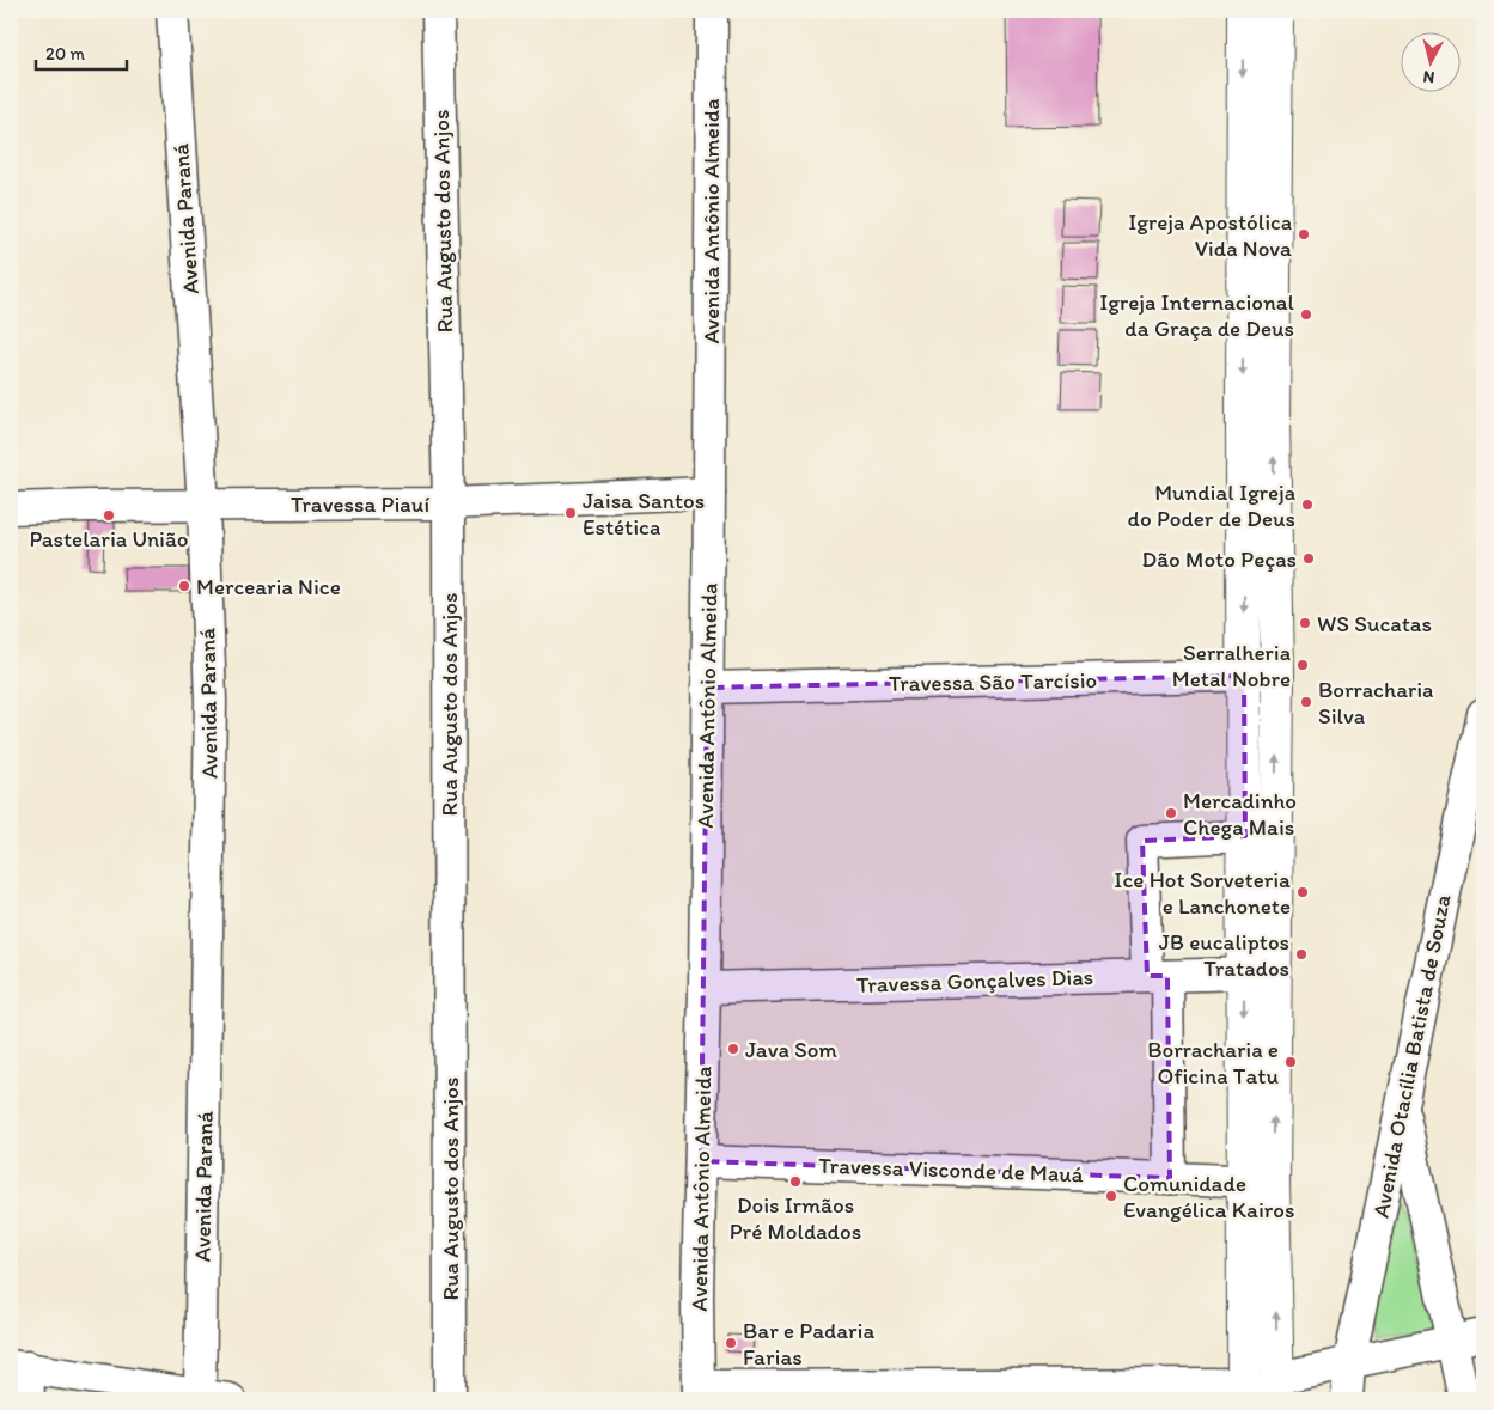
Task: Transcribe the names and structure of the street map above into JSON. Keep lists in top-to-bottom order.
{
  "streets": {
    "street": [
      "Avenida Paraná",
      "Rua Augusto dos Anjos",
      "Avenida Antônio Almeida",
      "Travessa Piauí",
      "Travessa São Tarcísio",
      "Travessa Gonçalves Dias",
      "Avenida Otacília Batista de Souza",
      "Travessa Visconde de Mauá"
    ]
  },
  "crossings": [
    ["Avenida Paraná", "Travessa Piauí"],
    ["Rua Augusto dos Anjos", "Travessa Piauí"],
    ["Avenida Antônio Almeida", "Travessa Piauí"],
    ["Avenida Antônio Almeida", "Travessa São Tarcísio"],
    ["Avenida Antônio Almeida", "Travessa Gonçalves Dias"],
    ["Avenida Antônio Almeida", "Travessa Visconde de Mauá"]
  ],
  "places": [
    "Igreja Apostólica Vida Nova",
    "Igreja Internacional da Graça de Deus",
    "Mundial Igreja do Poder de Deus",
    "Jaisa Santos Estética",
    "Pastelaria União",
    "Dão Moto Peças",
    "Mercearia Nice",
    "WS Sucatas",
    "Serralheria Metal Nobre",
    "Borracharia Silva",
    "Mercadinho Chega Mais",
    "Ice Hot Sorveteria e Lanchonete",
    "JB eucaliptos Tratados",
    "Java Som",
    "Borracharia e Oficina Tatu",
    "Dois Irmãos Pré Moldados",
    "Comunidade Evangélica Kairos",
    "Bar e Padaria Farias"
  ],
  "scale_bar": "20 m",
  "north": "bottom"
}
